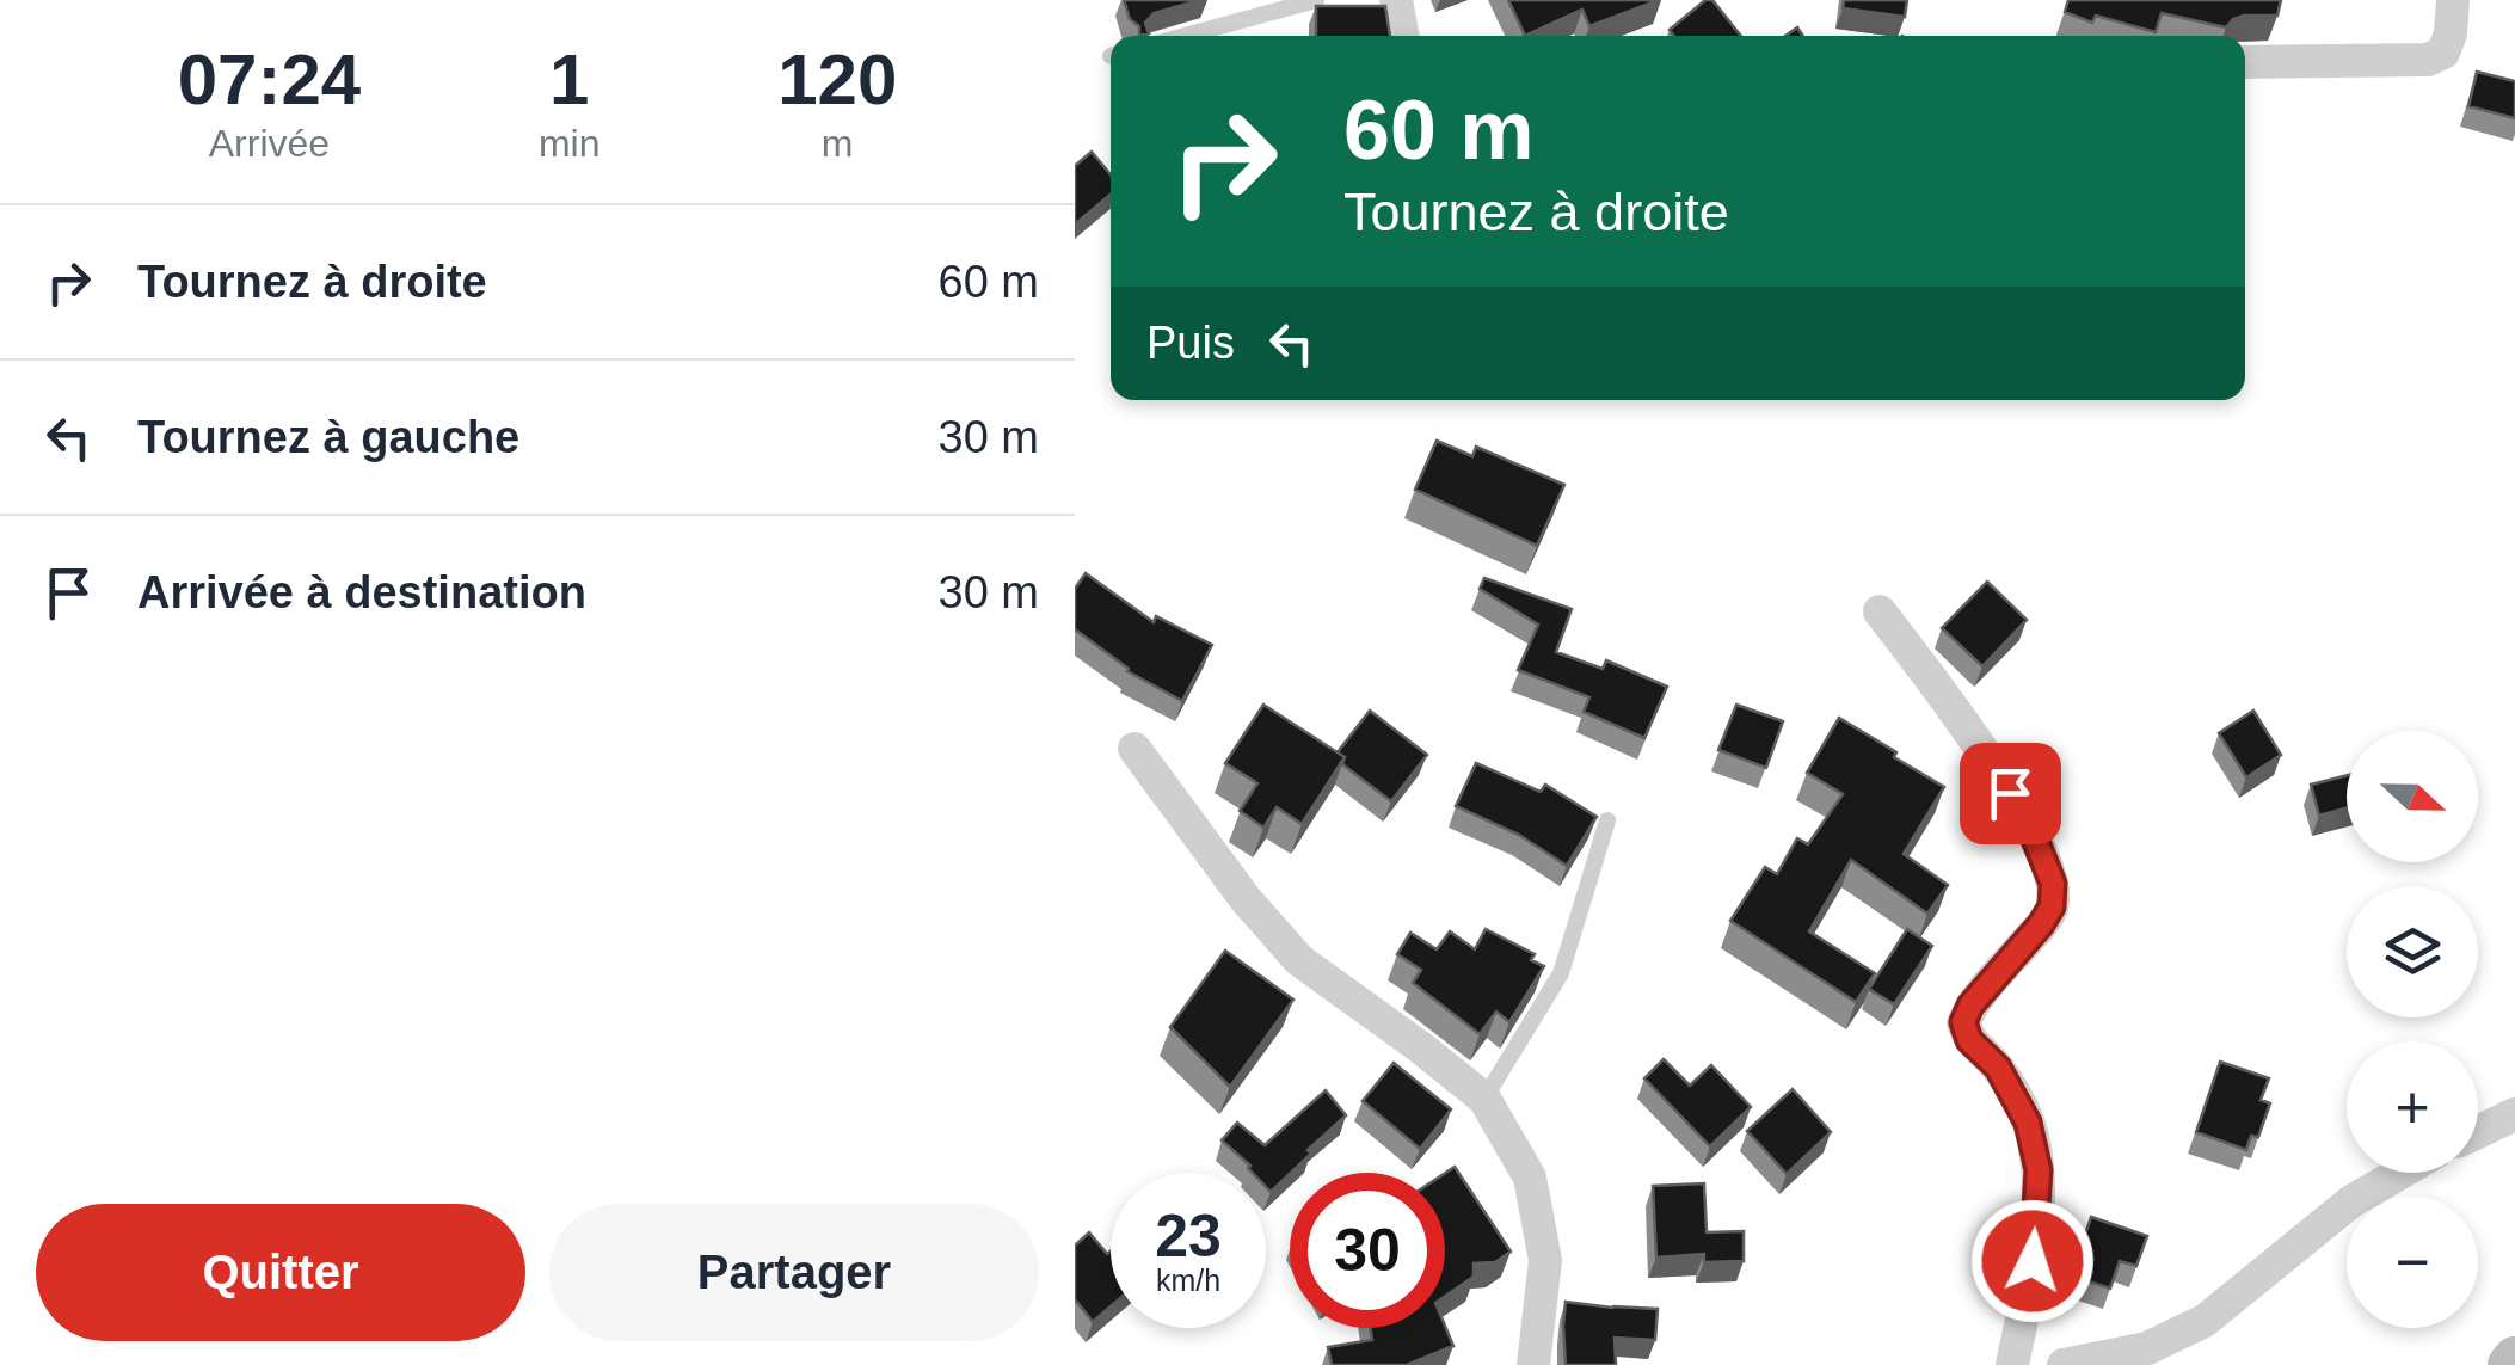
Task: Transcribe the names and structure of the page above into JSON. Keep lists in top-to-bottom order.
{
  "north": "right",
  "page": {
    "eta": [
      "07:24",
      "Arrivée",
      "1",
      "min",
      "120",
      "m"
    ],
    "turn": ["60 m", "Tournez à droite"],
    "list": [
      {
        "name": "Tournez à droite",
        "value": "60 m"
      },
      {
        "name": "Tournez à gauche",
        "value": "30 m"
      },
      {
        "name": "Arrivée à destination",
        "value": "30 m"
      }
    ],
    "then": "Puis",
    "map_buttons": ["+", "−"],
    "speed": "23 km/h",
    "limit": "30",
    "buttons": ["Quitter", "Partager"]
  }
}
